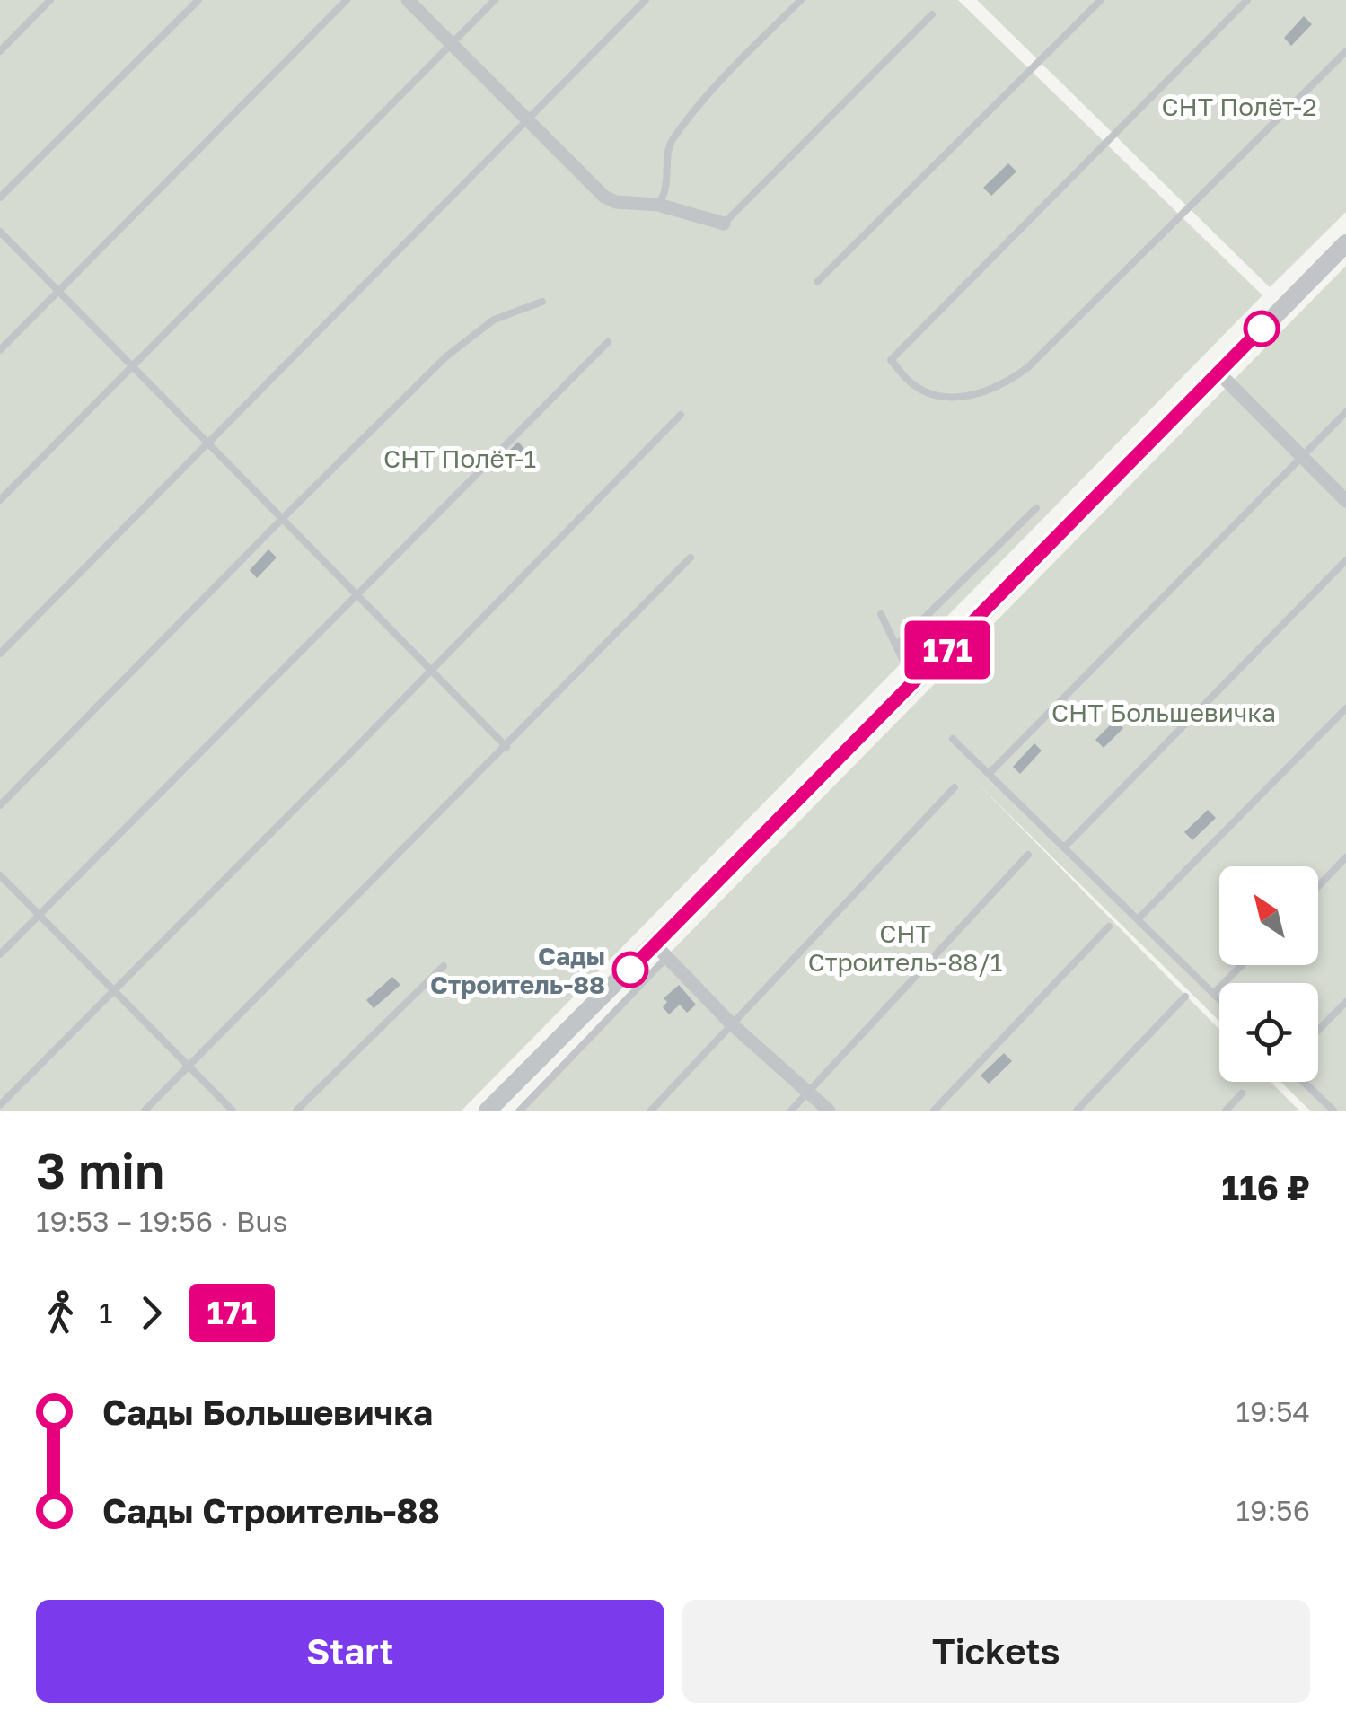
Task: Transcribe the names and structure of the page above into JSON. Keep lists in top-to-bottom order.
{
  "parks": [
    "СНТ Полёт-2",
    "СНТ Полёт-1",
    "СНТ Большевичка",
    "СНТ Строитель-88/1"
  ],
  "places": ["Сады Строитель-88"],
  "lines": ["bus line 171"],
  "north": "top left",
  "page": {
    "on_map": "171",
    "heading": ["3 min", "19:53 – 19:56 · Bus", "116 ₽"],
    "legs": ["1", "171"],
    "list": [
      {
        "name": "Сады Большевичка",
        "value": "19:54"
      },
      {
        "name": "Сады Строитель-88",
        "value": "19:56"
      }
    ],
    "buttons": ["Start", "Tickets"]
  }
}
